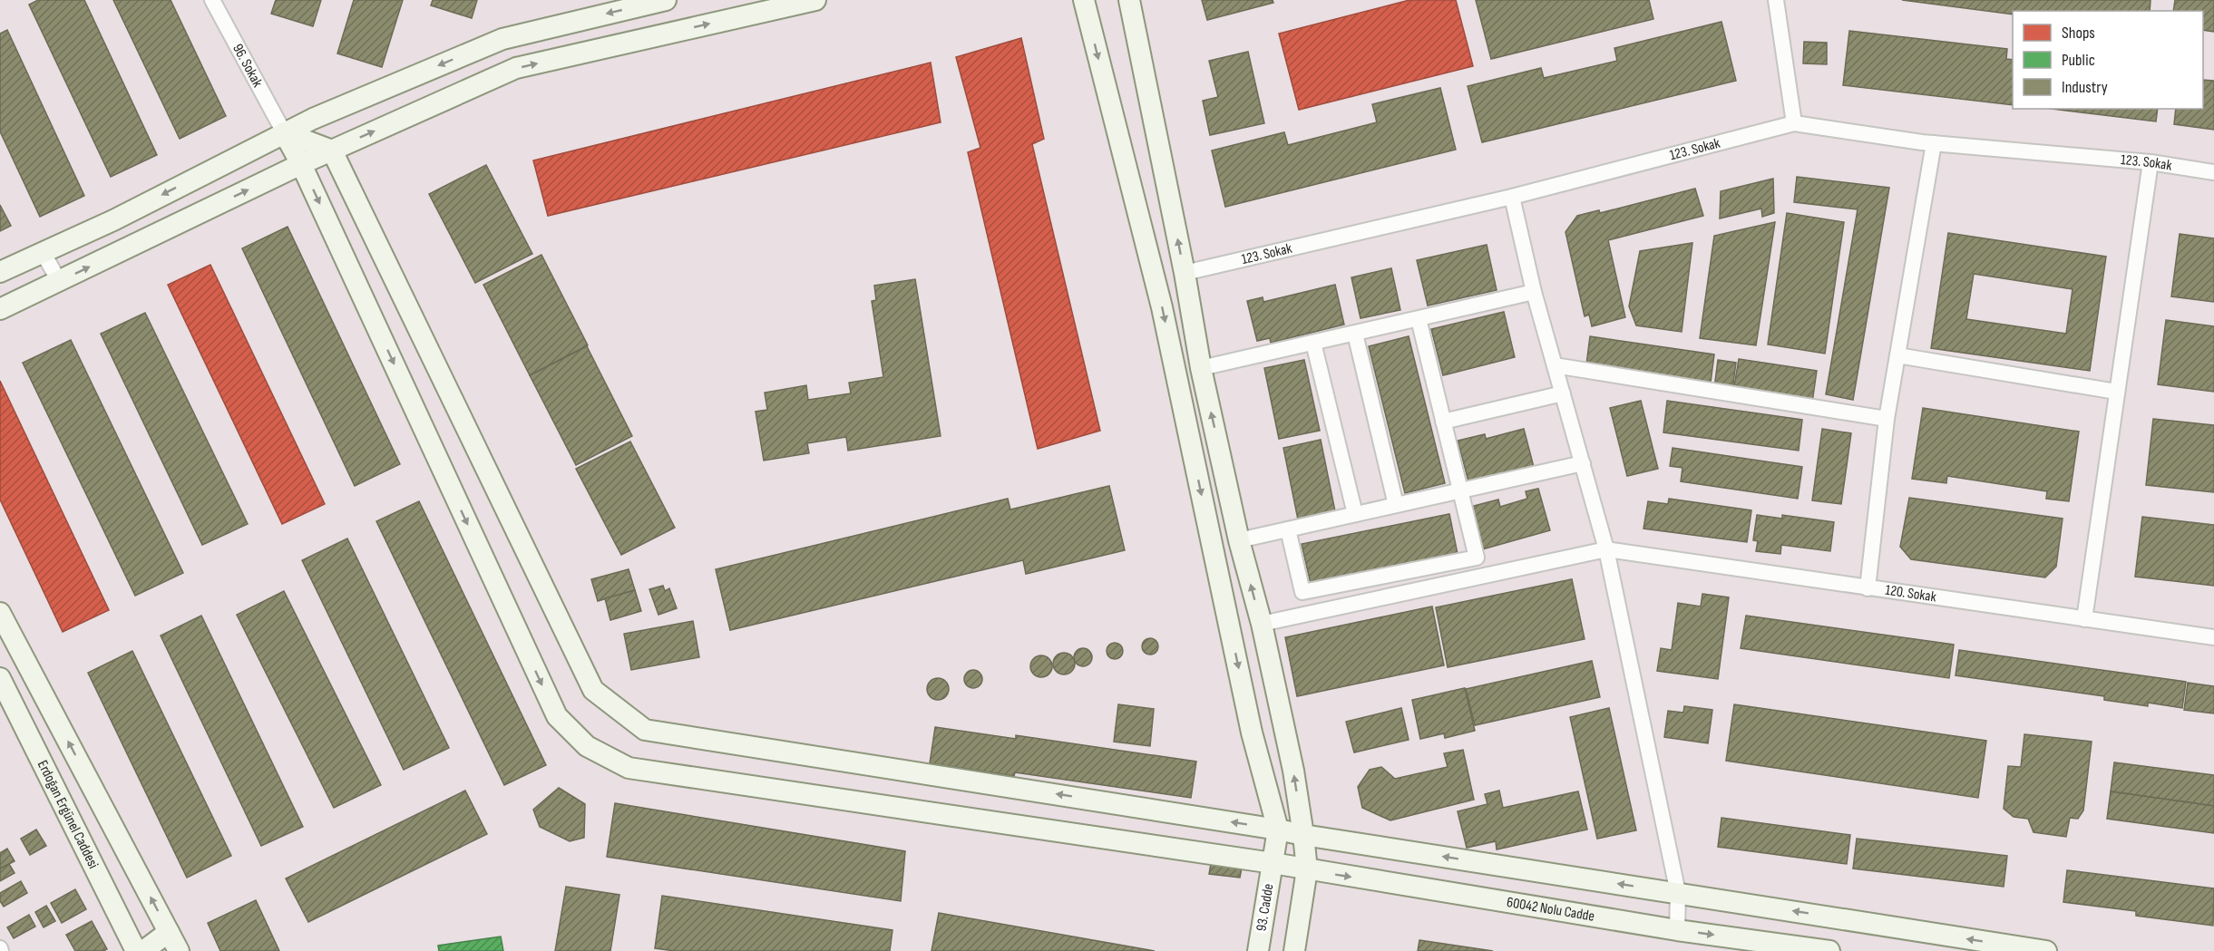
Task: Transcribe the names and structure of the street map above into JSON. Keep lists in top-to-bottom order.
{
  "streets": {
    "street": [
      "96. Sokak",
      "123. Sokak",
      "120. Sokak",
      "Erdoğan Ergünel Caddesi",
      "93. Cadde",
      "60042 Nolu Cadde"
    ]
  },
  "crossings": [
    ["96. Sokak", "60042 Nolu Cadde"],
    ["93. Cadde", "60042 Nolu Cadde"]
  ],
  "one_way": ["60042 Nolu Cadde"],
  "legend": ["Shops", "Public", "Industry"]
}
